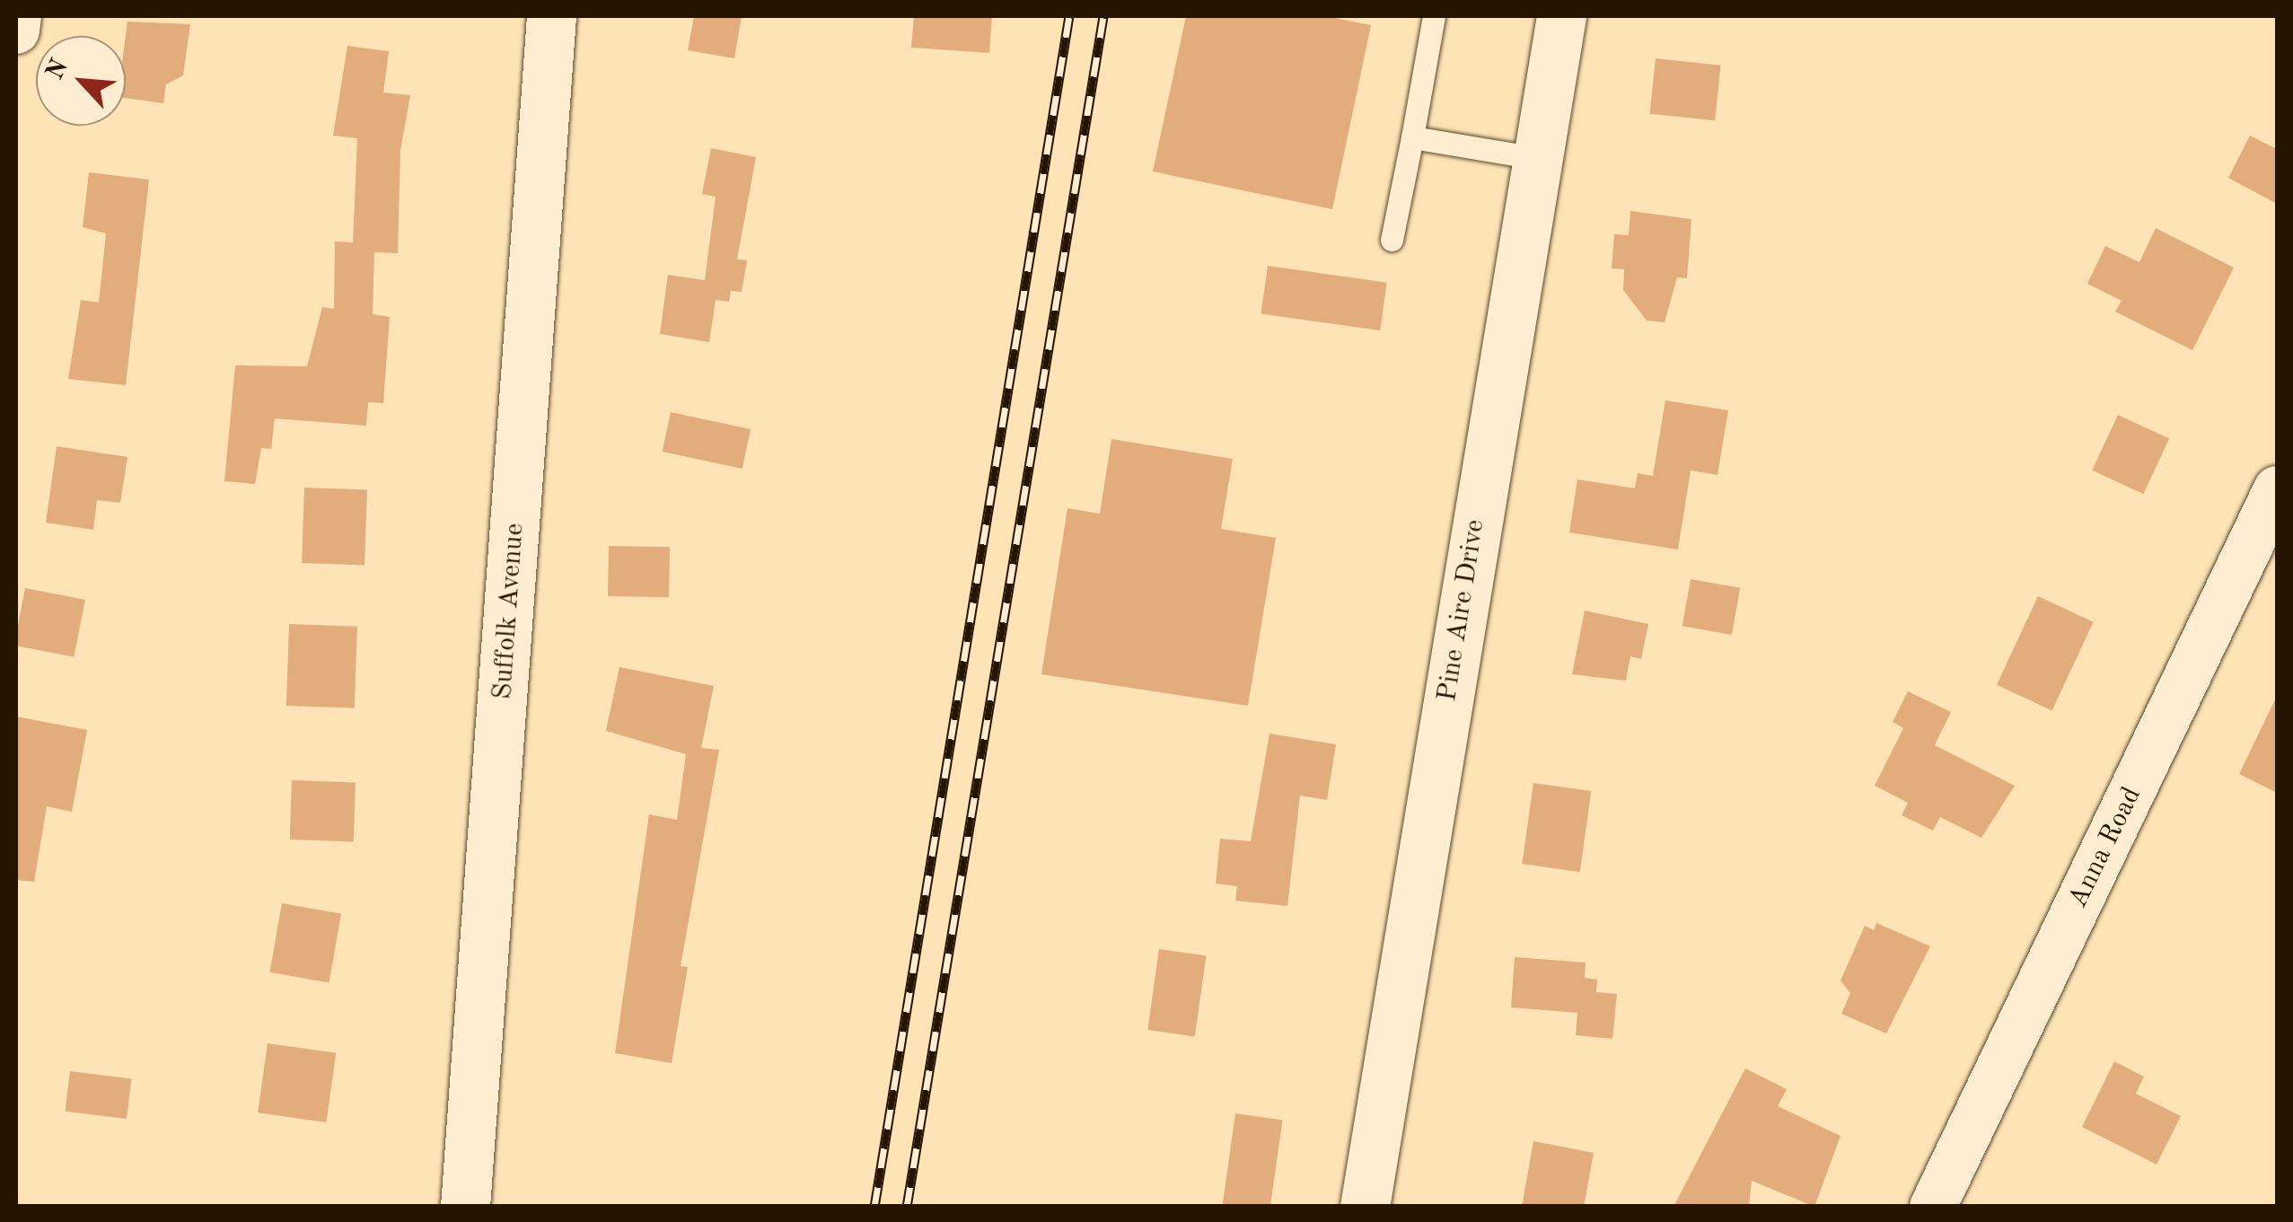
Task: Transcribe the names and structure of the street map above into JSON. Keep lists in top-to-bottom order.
{
  "streets": {
    "street": ["Pine Aire Drive", "Suffolk Avenue", "Anna Road"]
  },
  "north": "top left"
}
